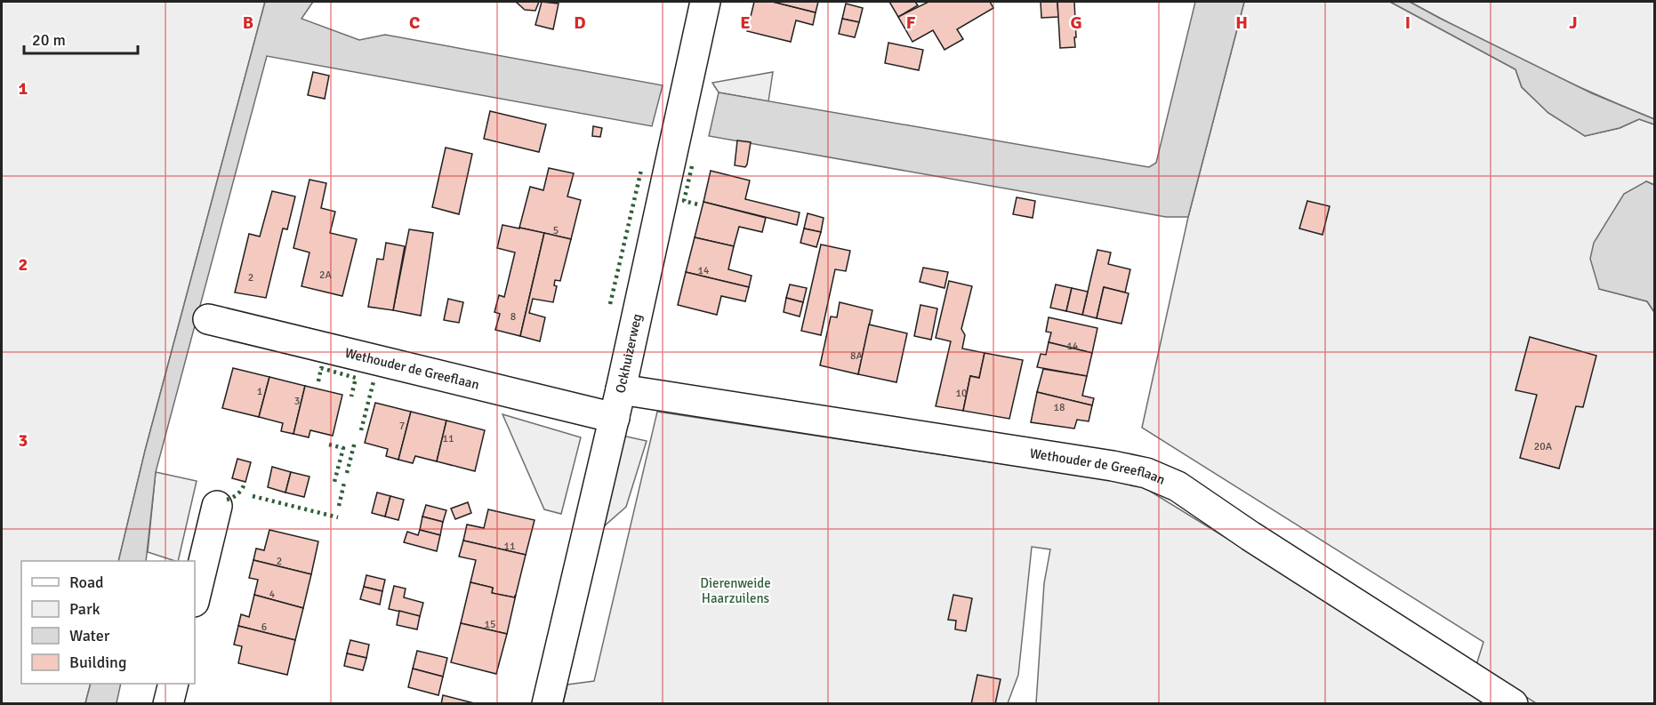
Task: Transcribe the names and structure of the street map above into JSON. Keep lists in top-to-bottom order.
{
  "streets": {
    "street": ["Ockhuizerweg", "Wethouder de Greeflaan"]
  },
  "crossings": [
    ["Ockhuizerweg", "Wethouder de Greeflaan"]
  ],
  "parks": ["Dierenweide Haarzuilens"],
  "house_numbers": [
    "5",
    "14",
    "2A",
    "2",
    "8",
    "14",
    "8A",
    "1",
    "10",
    "3",
    "18",
    "7",
    "11",
    "20A",
    "11",
    "2",
    "4",
    "15",
    "6"
  ],
  "legend": [
    "Road",
    "Park",
    "Water",
    "Building"
  ],
  "scale_bar": "20 m",
  "grid": {
    "columns": [
      "B",
      "C",
      "D",
      "E",
      "F",
      "G",
      "H",
      "I",
      "J"
    ],
    "rows": ["1", "2", "3"]
  }
}
